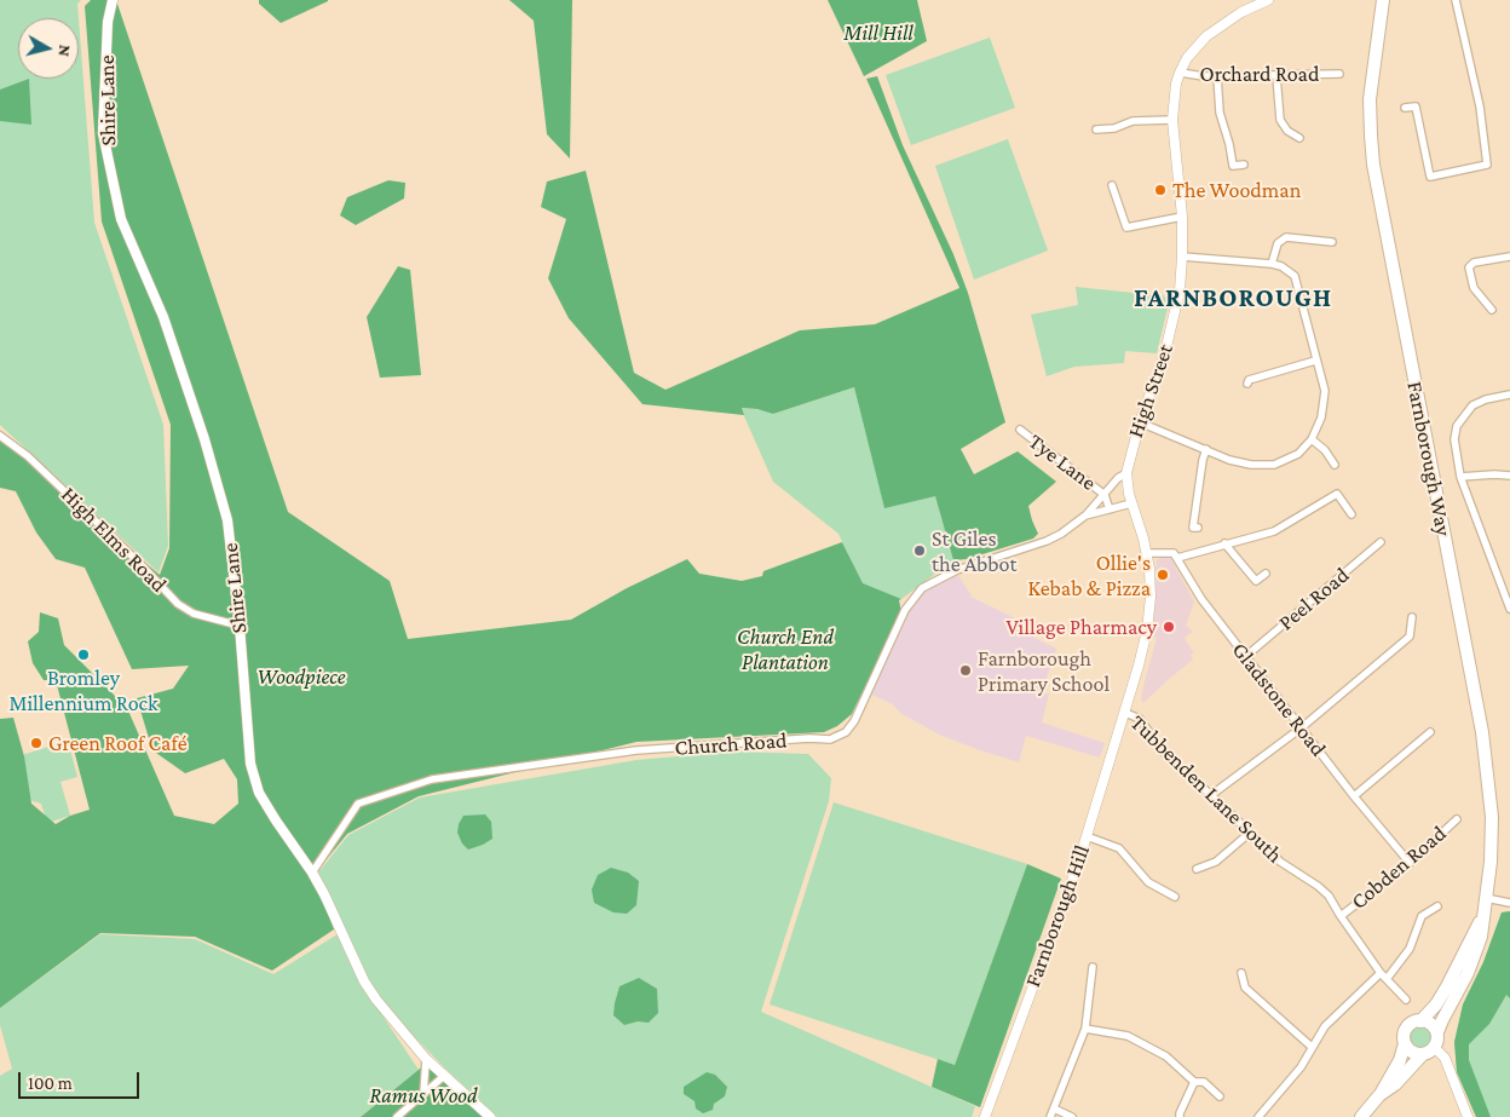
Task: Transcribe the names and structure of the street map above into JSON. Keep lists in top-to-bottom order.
{
  "streets": {
    "highway": ["Farnborough Way"],
    "street": [
      "Orchard Road",
      "Shire Lane",
      "High Street",
      "Tye Lane",
      "High Elms Road",
      "Peel Road",
      "Gladstone Road",
      "Church Road",
      "Tubbenden Lane South",
      "Cobden Road",
      "Farnborough Hill"
    ]
  },
  "crossings": [
    ["Orchard Road", "High Street"],
    ["Shire Lane", "High Elms Road"],
    ["Shire Lane", "Church Road"],
    ["High Street", "Church Road"],
    ["High Street", "Tubbenden Lane South"],
    ["High Street", "Farnborough Hill"],
    ["Tye Lane", "Church Road"],
    ["Peel Road", "Gladstone Road"],
    ["Gladstone Road", "Cobden Road"],
    ["Tubbenden Lane South", "Cobden Road"],
    ["Tubbenden Lane South", "Farnborough Hill"]
  ],
  "districts": ["FARNBOROUGH"],
  "parks": [
    "Mill Hill",
    "Church End Plantation",
    "Woodpiece",
    "Ramus Wood"
  ],
  "places": [
    "The Woodman",
    "St Giles the Abbot",
    "Ollie's Kebab & Pizza",
    "Village Pharmacy",
    "Bromley Millennium Rock",
    "Farnborough Primary School",
    "Green Roof Café"
  ],
  "scale_bar": "100 m",
  "north": "right"
}
